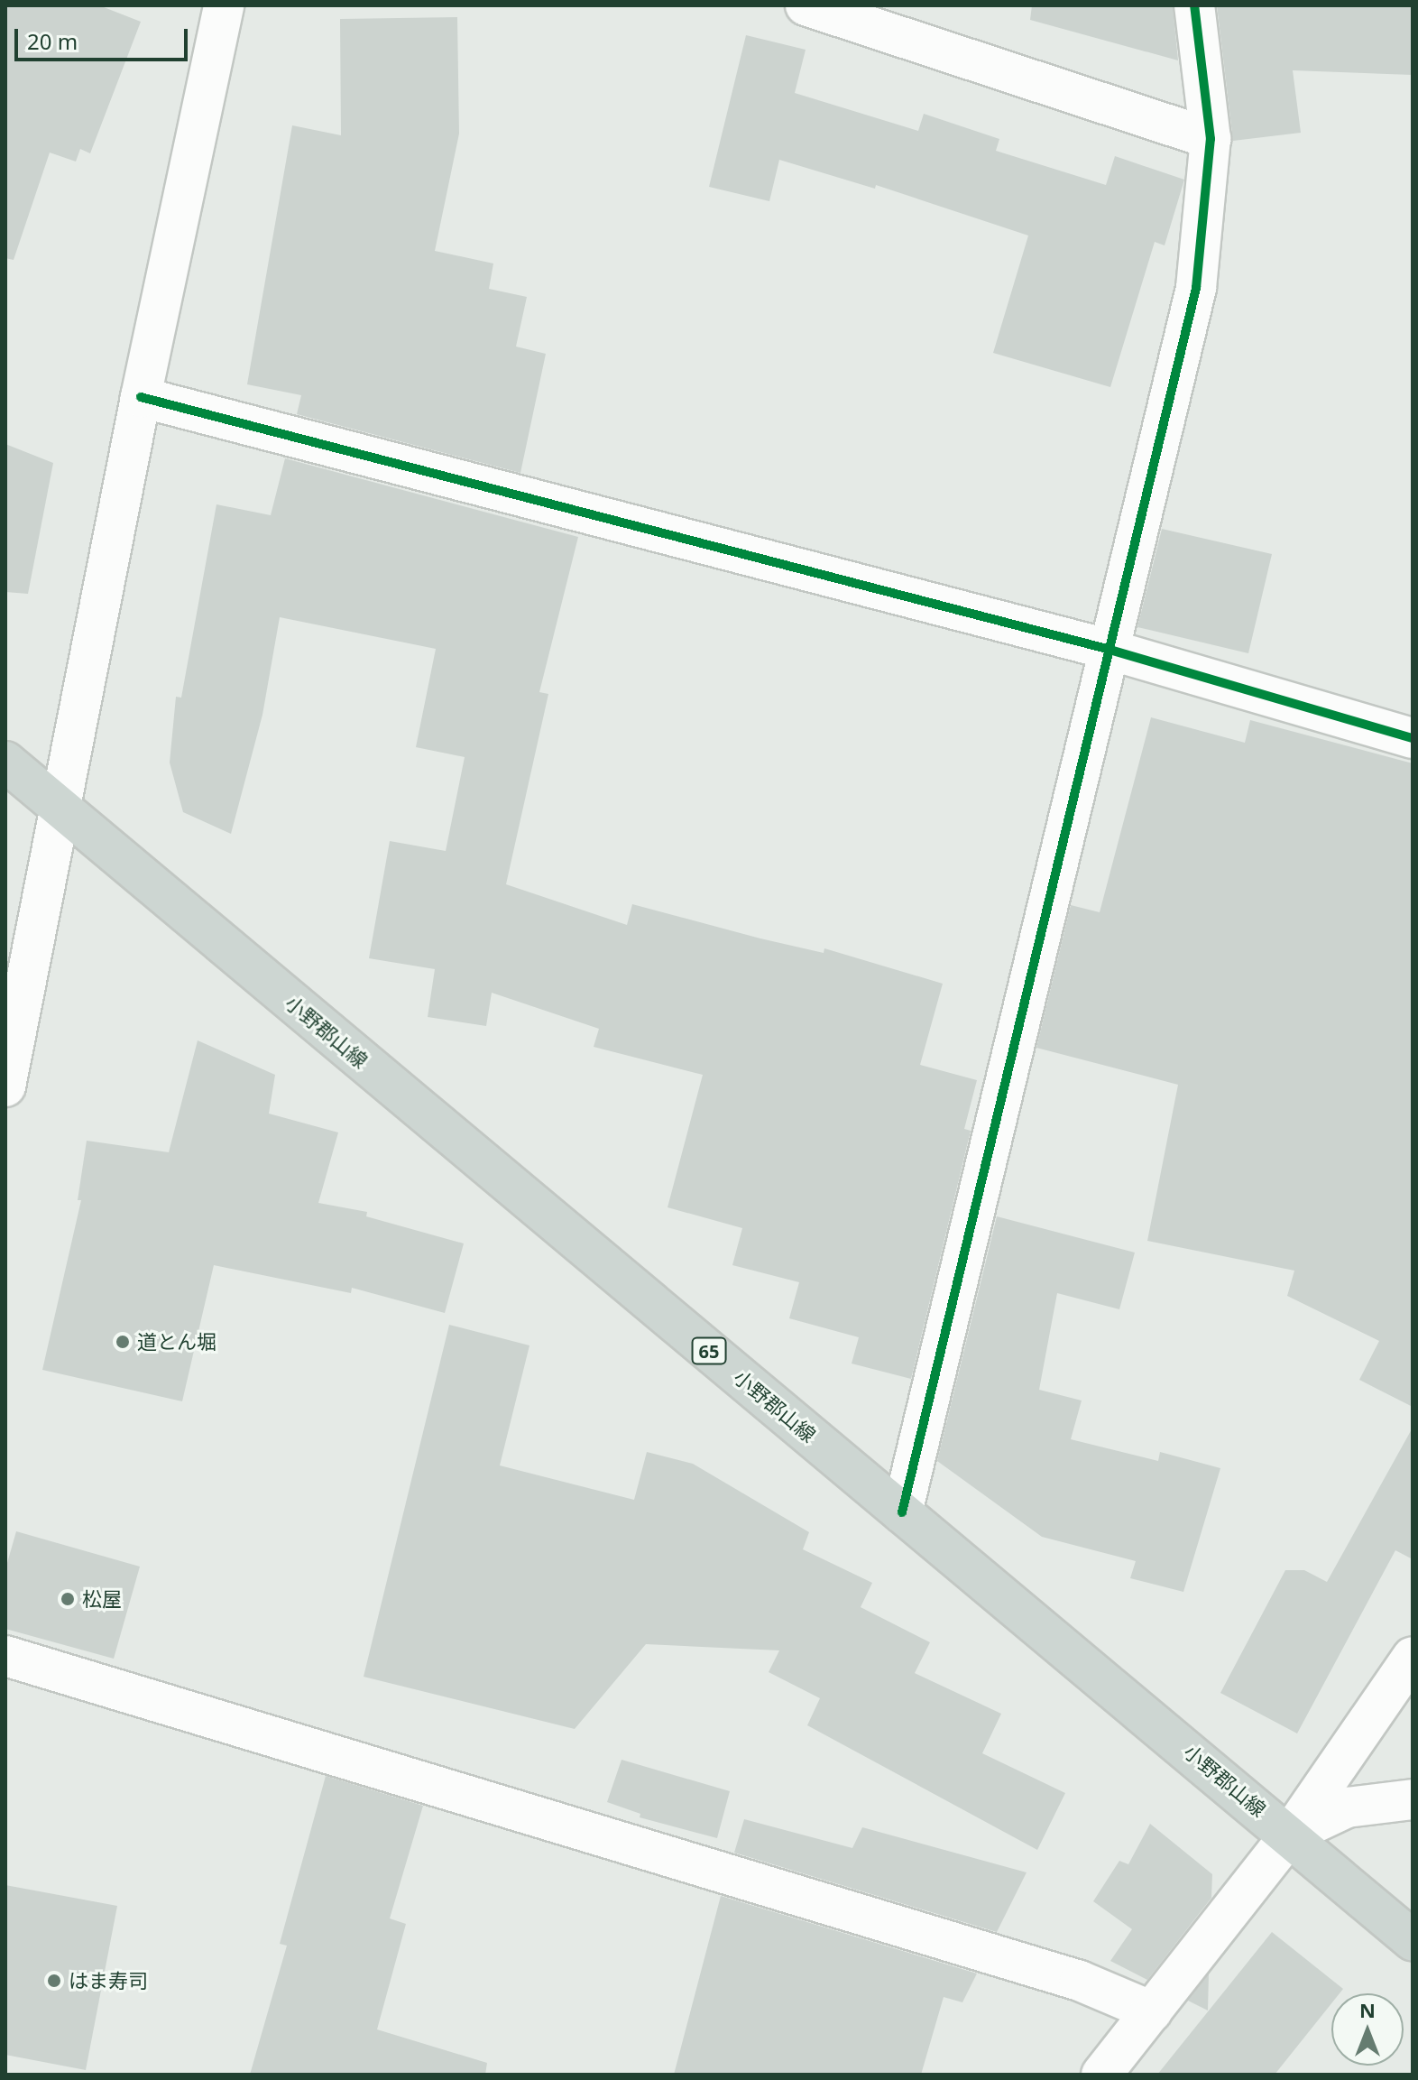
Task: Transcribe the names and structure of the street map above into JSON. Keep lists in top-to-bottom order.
{
  "streets": {
    "main road": ["小野郡山線", "65"]
  },
  "places": ["道とん堀", "松屋", "はま寿司"],
  "scale_bar": "20 m",
  "north": "top"
}
